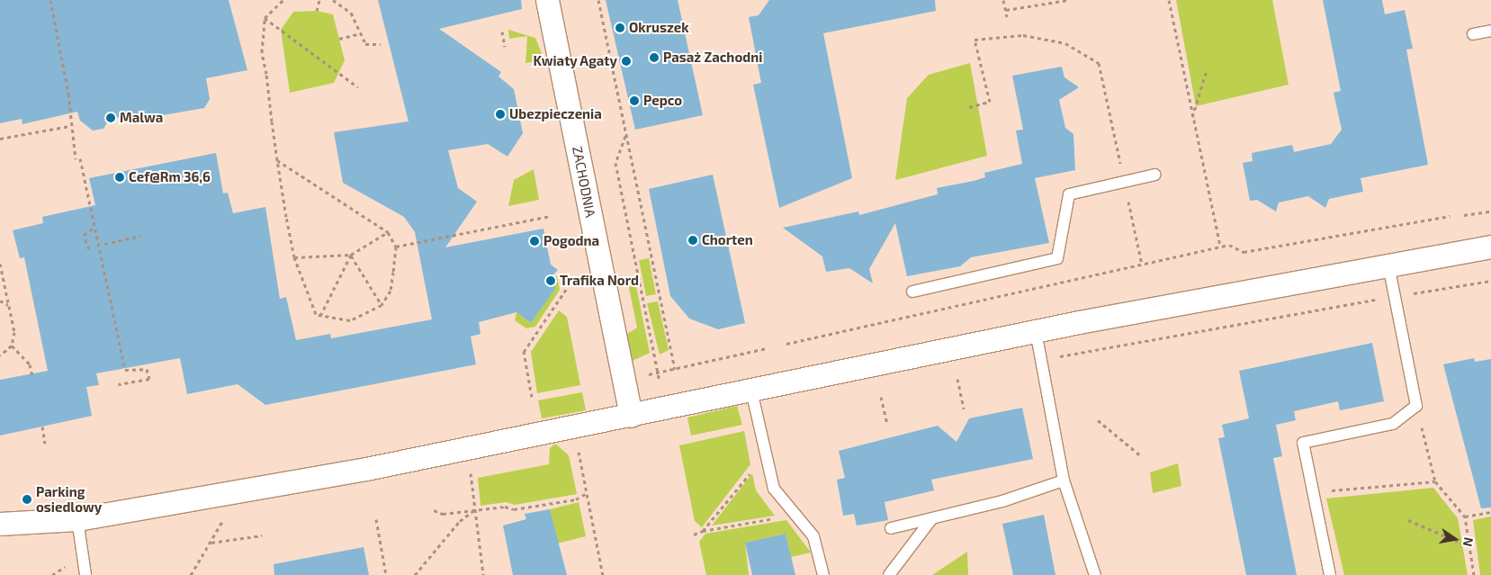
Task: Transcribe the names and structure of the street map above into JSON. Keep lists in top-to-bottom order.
{
  "streets": {
    "street": ["ZACHODNIA"]
  },
  "places": [
    "Okruszek",
    "Pasaż Zachodni",
    "Kwiaty Agaty",
    "Pepco",
    "Ubezpieczenia",
    "Malwa",
    "Cef@Rm 36,6",
    "Chorten",
    "Pogodna",
    "Trafika Nord",
    "Parking osiedlowy"
  ],
  "north": "right"
}
